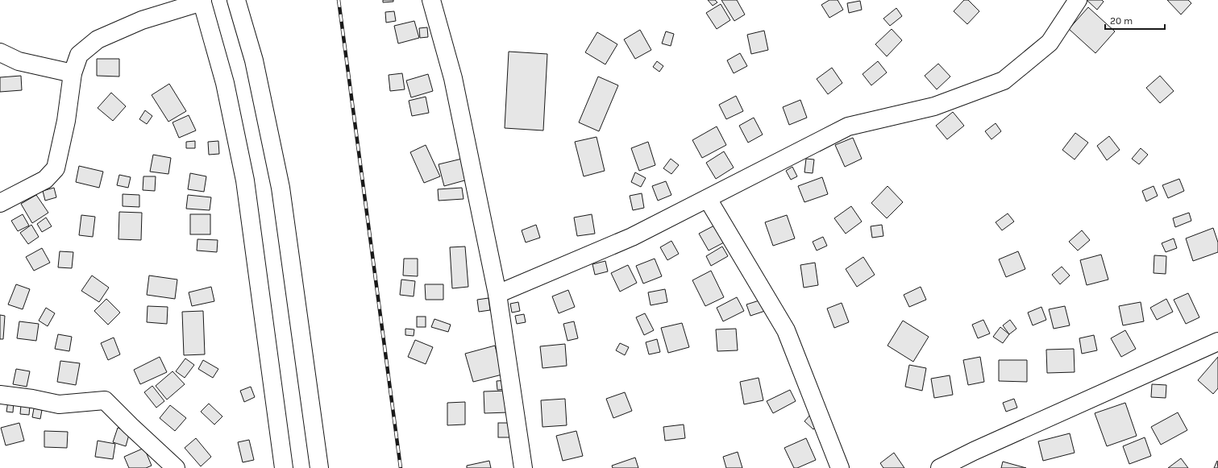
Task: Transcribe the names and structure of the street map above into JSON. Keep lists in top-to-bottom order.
{
  "scale_bar": "20 m"
}
